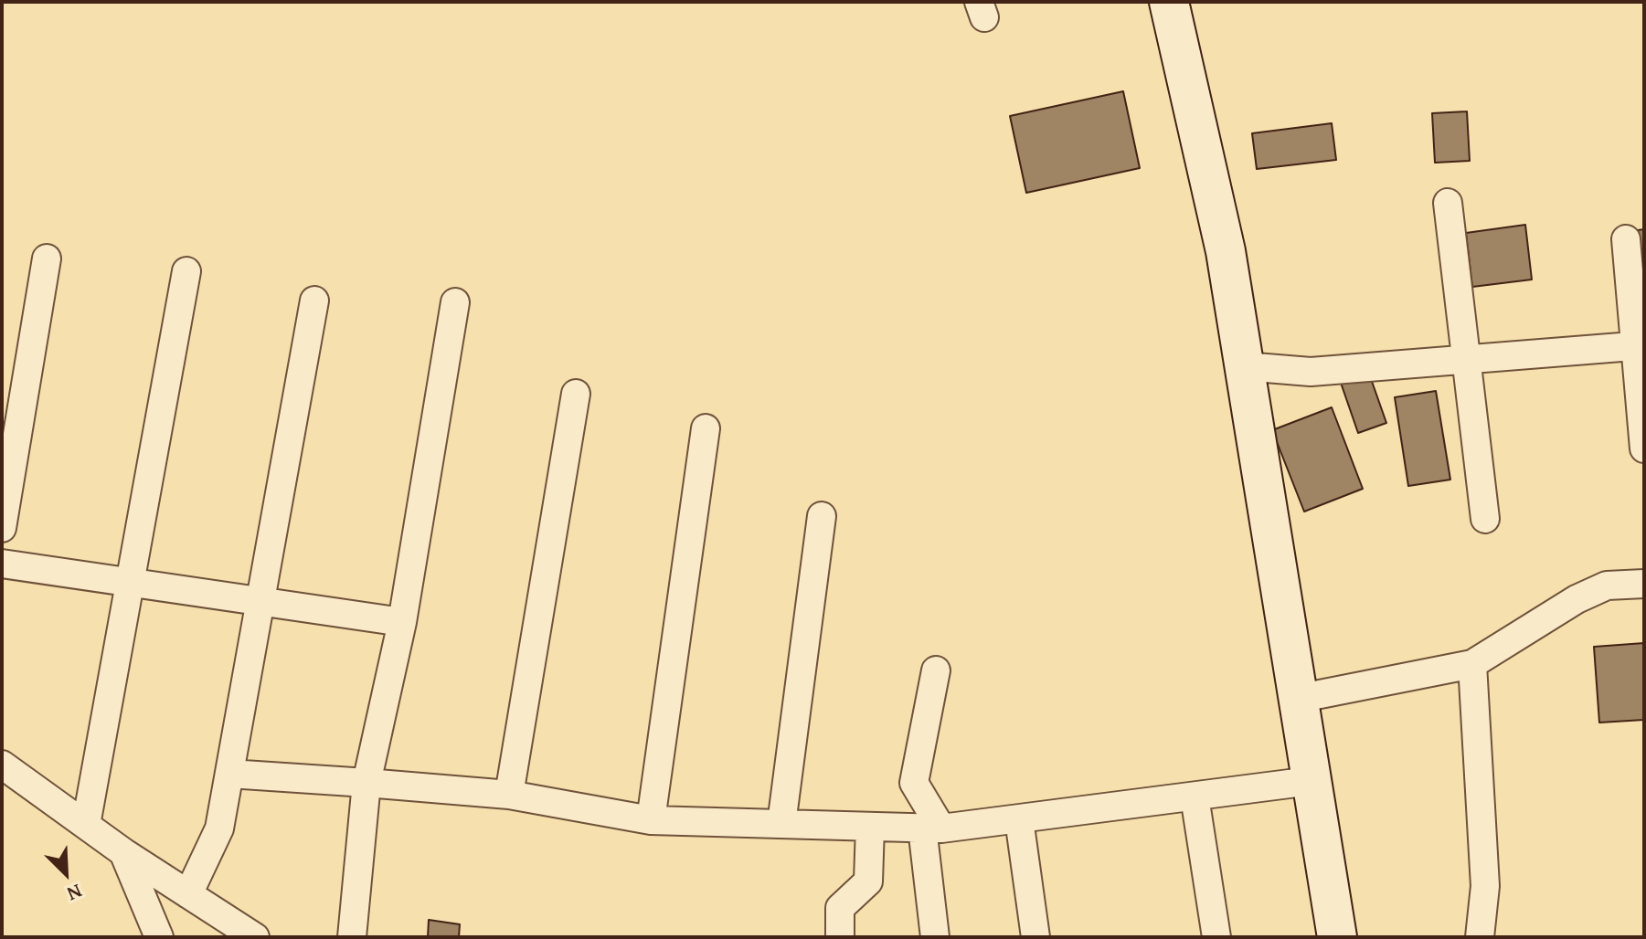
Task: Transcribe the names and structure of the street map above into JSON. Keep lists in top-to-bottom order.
{
  "north": "bottom right"
}
